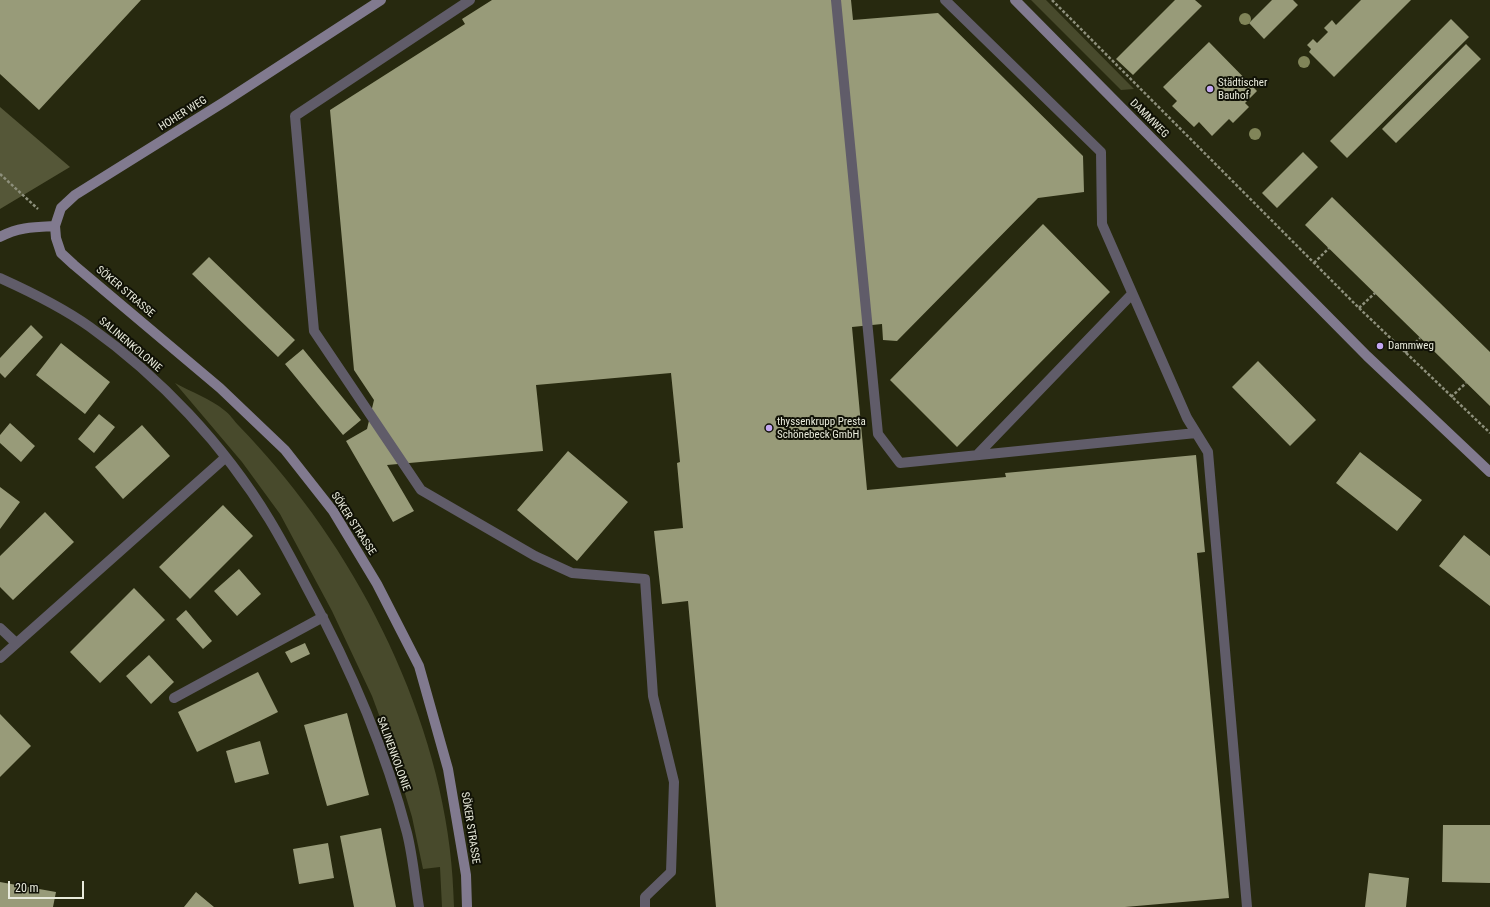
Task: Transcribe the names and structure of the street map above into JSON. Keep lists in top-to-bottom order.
{
  "streets": {
    "street": [
      "HOHER WEG",
      "DAMMWEG",
      "SÖKER STRASSE",
      "SALINENKOLONIE"
    ]
  },
  "crossings": [
    ["HOHER WEG", "SÖKER STRASSE"]
  ],
  "places": ["Städtischer Bauhof", "Dammweg", "thyssenkrupp Presta Schönebeck GmbH"],
  "scale_bar": "20 m"
}
